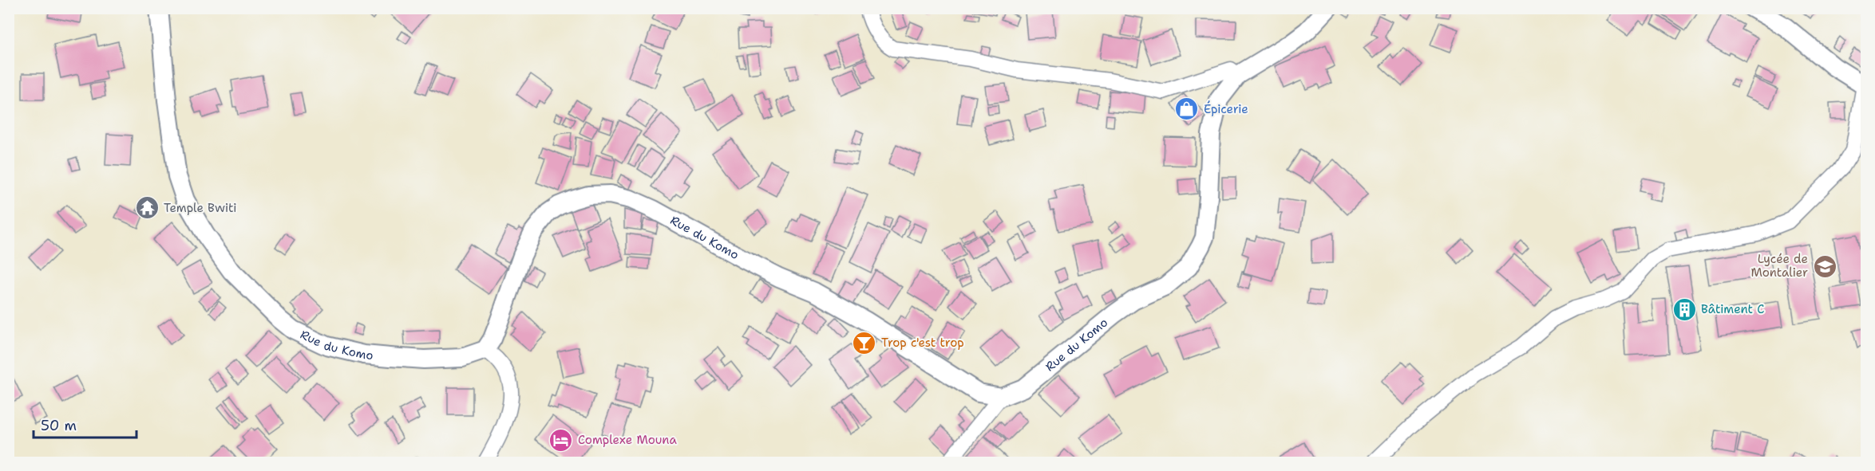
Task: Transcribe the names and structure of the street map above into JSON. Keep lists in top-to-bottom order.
{
  "streets": {
    "street": ["Rue du Komo"]
  },
  "places": {
    "shop": ["Épicerie"],
    "temple": ["Temple Bwiti"],
    "school or university": ["Lycée de Montalier"],
    "building": ["Bâtiment C"],
    "bar": ["Trop c'est trop"],
    "hotel": ["Complexe Mouna"]
  },
  "scale_bar": "50 m"
}
